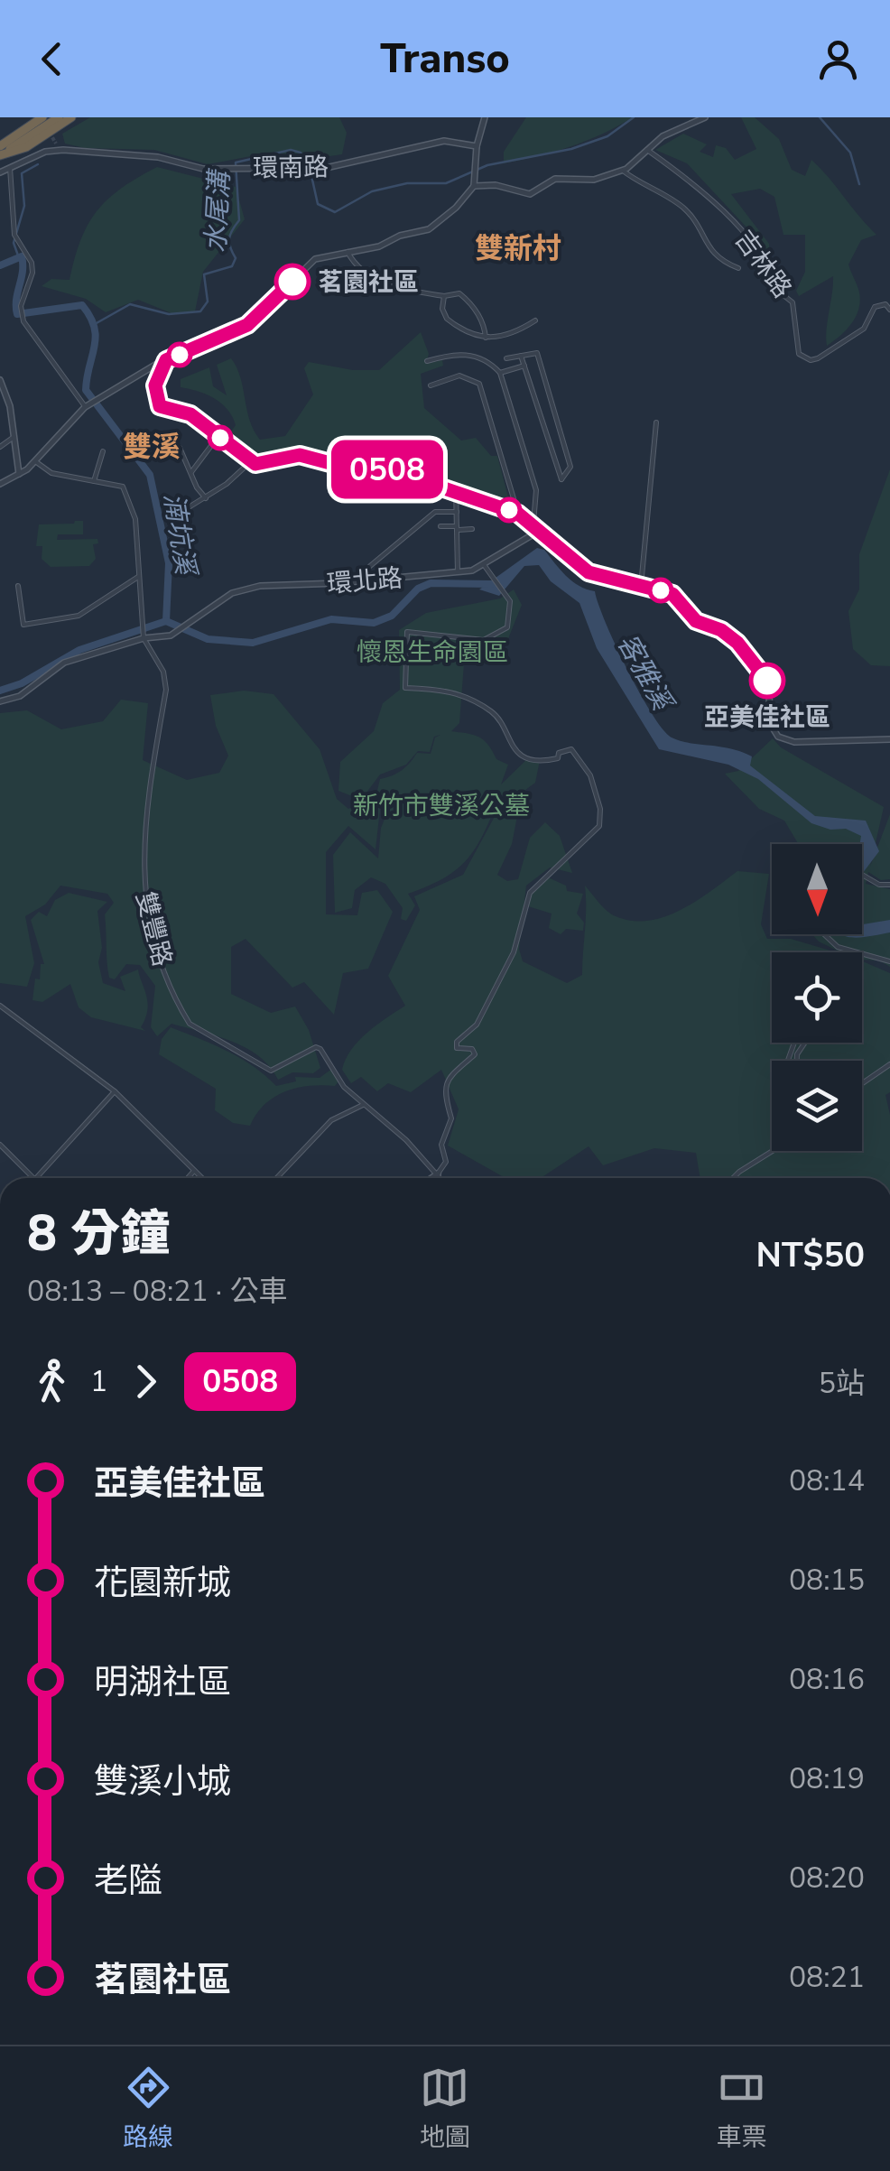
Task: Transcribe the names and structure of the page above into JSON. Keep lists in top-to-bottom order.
{
  "streets": {
    "street": [
      "環南路",
      "吉林路",
      "環北路",
      "雙豐路"
    ]
  },
  "crossings": [
    ["環北路", "雙豐路"]
  ],
  "districts": ["雙新村", "雙溪"],
  "water": ["水尾溝", "湳坑溪", "客雅溪"],
  "parks": ["懷恩生命園區", "新竹市雙溪公墓"],
  "places": ["茗園社區", "亞美佳社區"],
  "lines": ["bus line 0508"],
  "north": "bottom",
  "page": {
    "header": "Transo",
    "on_map": "0508",
    "heading": ["8 分鐘", "08:13 – 08:21 · 公車", "NT$50"],
    "legs": ["1", "0508", "5站"],
    "list": [
      {
        "name": "亞美佳社區",
        "value": "08:14"
      },
      {
        "name": "花園新城",
        "value": "08:15"
      },
      {
        "name": "明湖社區",
        "value": "08:16"
      },
      {
        "name": "雙溪小城",
        "value": "08:19"
      },
      {
        "name": "老隘",
        "value": "08:20"
      },
      {
        "name": "茗園社區",
        "value": "08:21"
      }
    ],
    "tabs": ["路線", "地圖", "車票"]
  }
}
